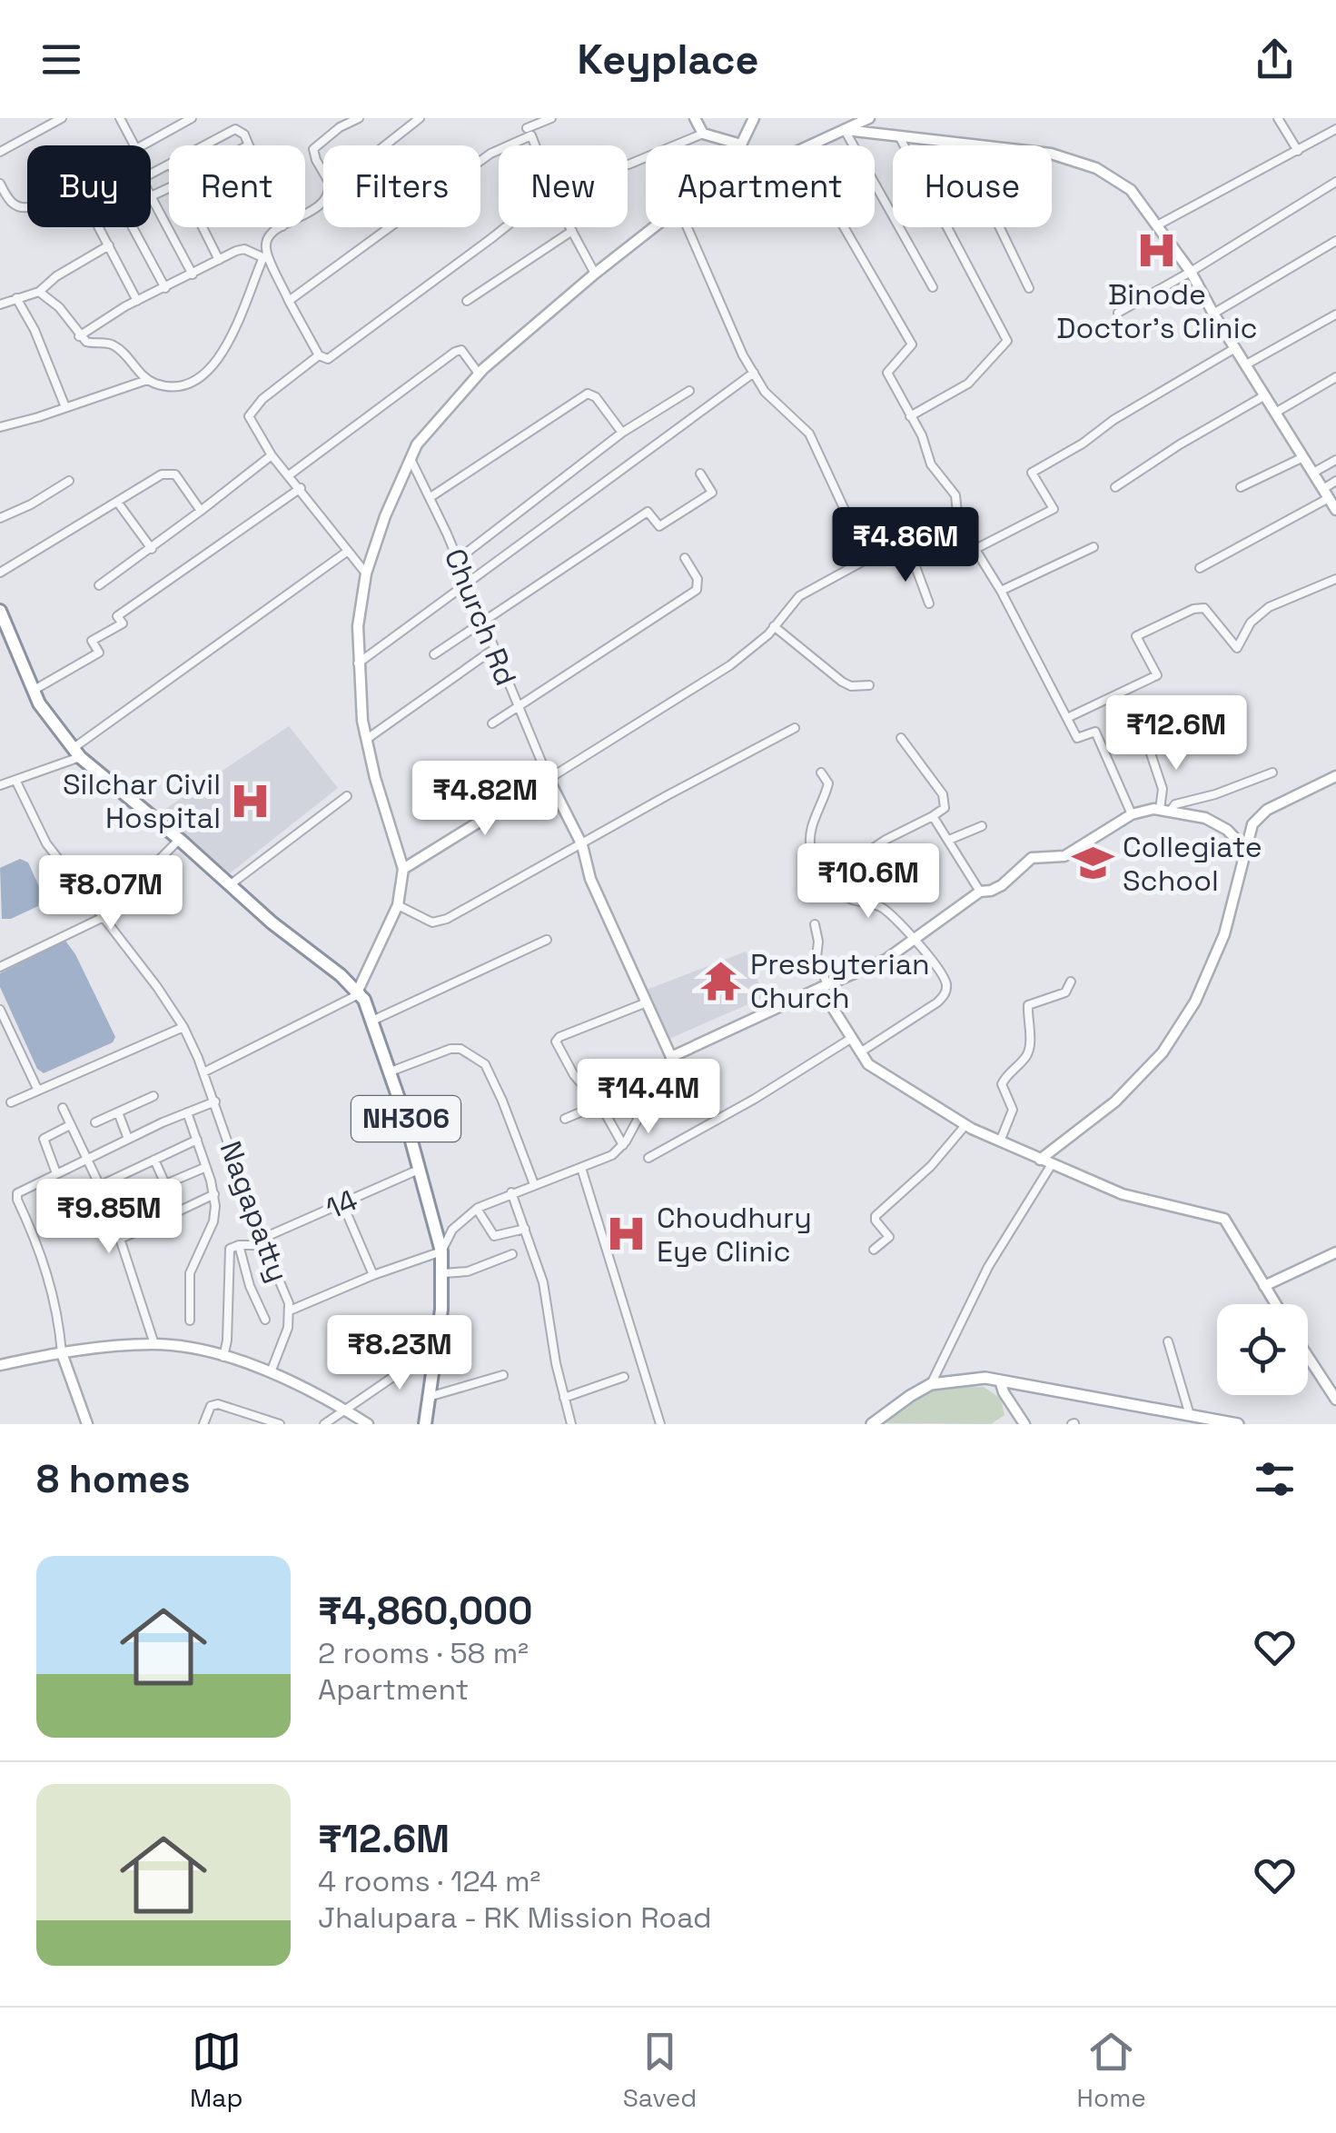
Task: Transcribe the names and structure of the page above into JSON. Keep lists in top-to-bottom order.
{
  "streets": {
    "highway": ["NH306"],
    "street": ["Church Rd", "14", "Nagapatty"]
  },
  "crossings": [
    ["NH306", "14"],
    ["14", "Nagapatty"]
  ],
  "places": {
    "hospital": ["Binode Doctor's Clinic", "Silchar Civil Hospital", "Choudhury Eye Clinic"],
    "school or university": ["Collegiate School"],
    "temple": ["Presbyterian Church"]
  },
  "page": {
    "header": "Keyplace",
    "chip": [
      "Buy",
      "Rent",
      "Filters",
      "New",
      "Apartment",
      "House"
    ],
    "price": [
      "₹4.86M",
      "₹12.6M",
      "₹4.82M",
      "₹10.6M",
      "₹8.07M",
      "₹14.4M",
      "₹9.85M",
      "₹8.23M"
    ],
    "heading": "8 homes",
    "list": [
      {
        "name": "₹4,860,000",
        "note": "2 rooms · 58 m² · Apartment"
      },
      {
        "name": "₹12.6M",
        "note": "4 rooms · 124 m² · Jhalupara - RK Mission Road"
      }
    ],
    "tabs": ["Map", "Saved", "Home"]
  }
}
